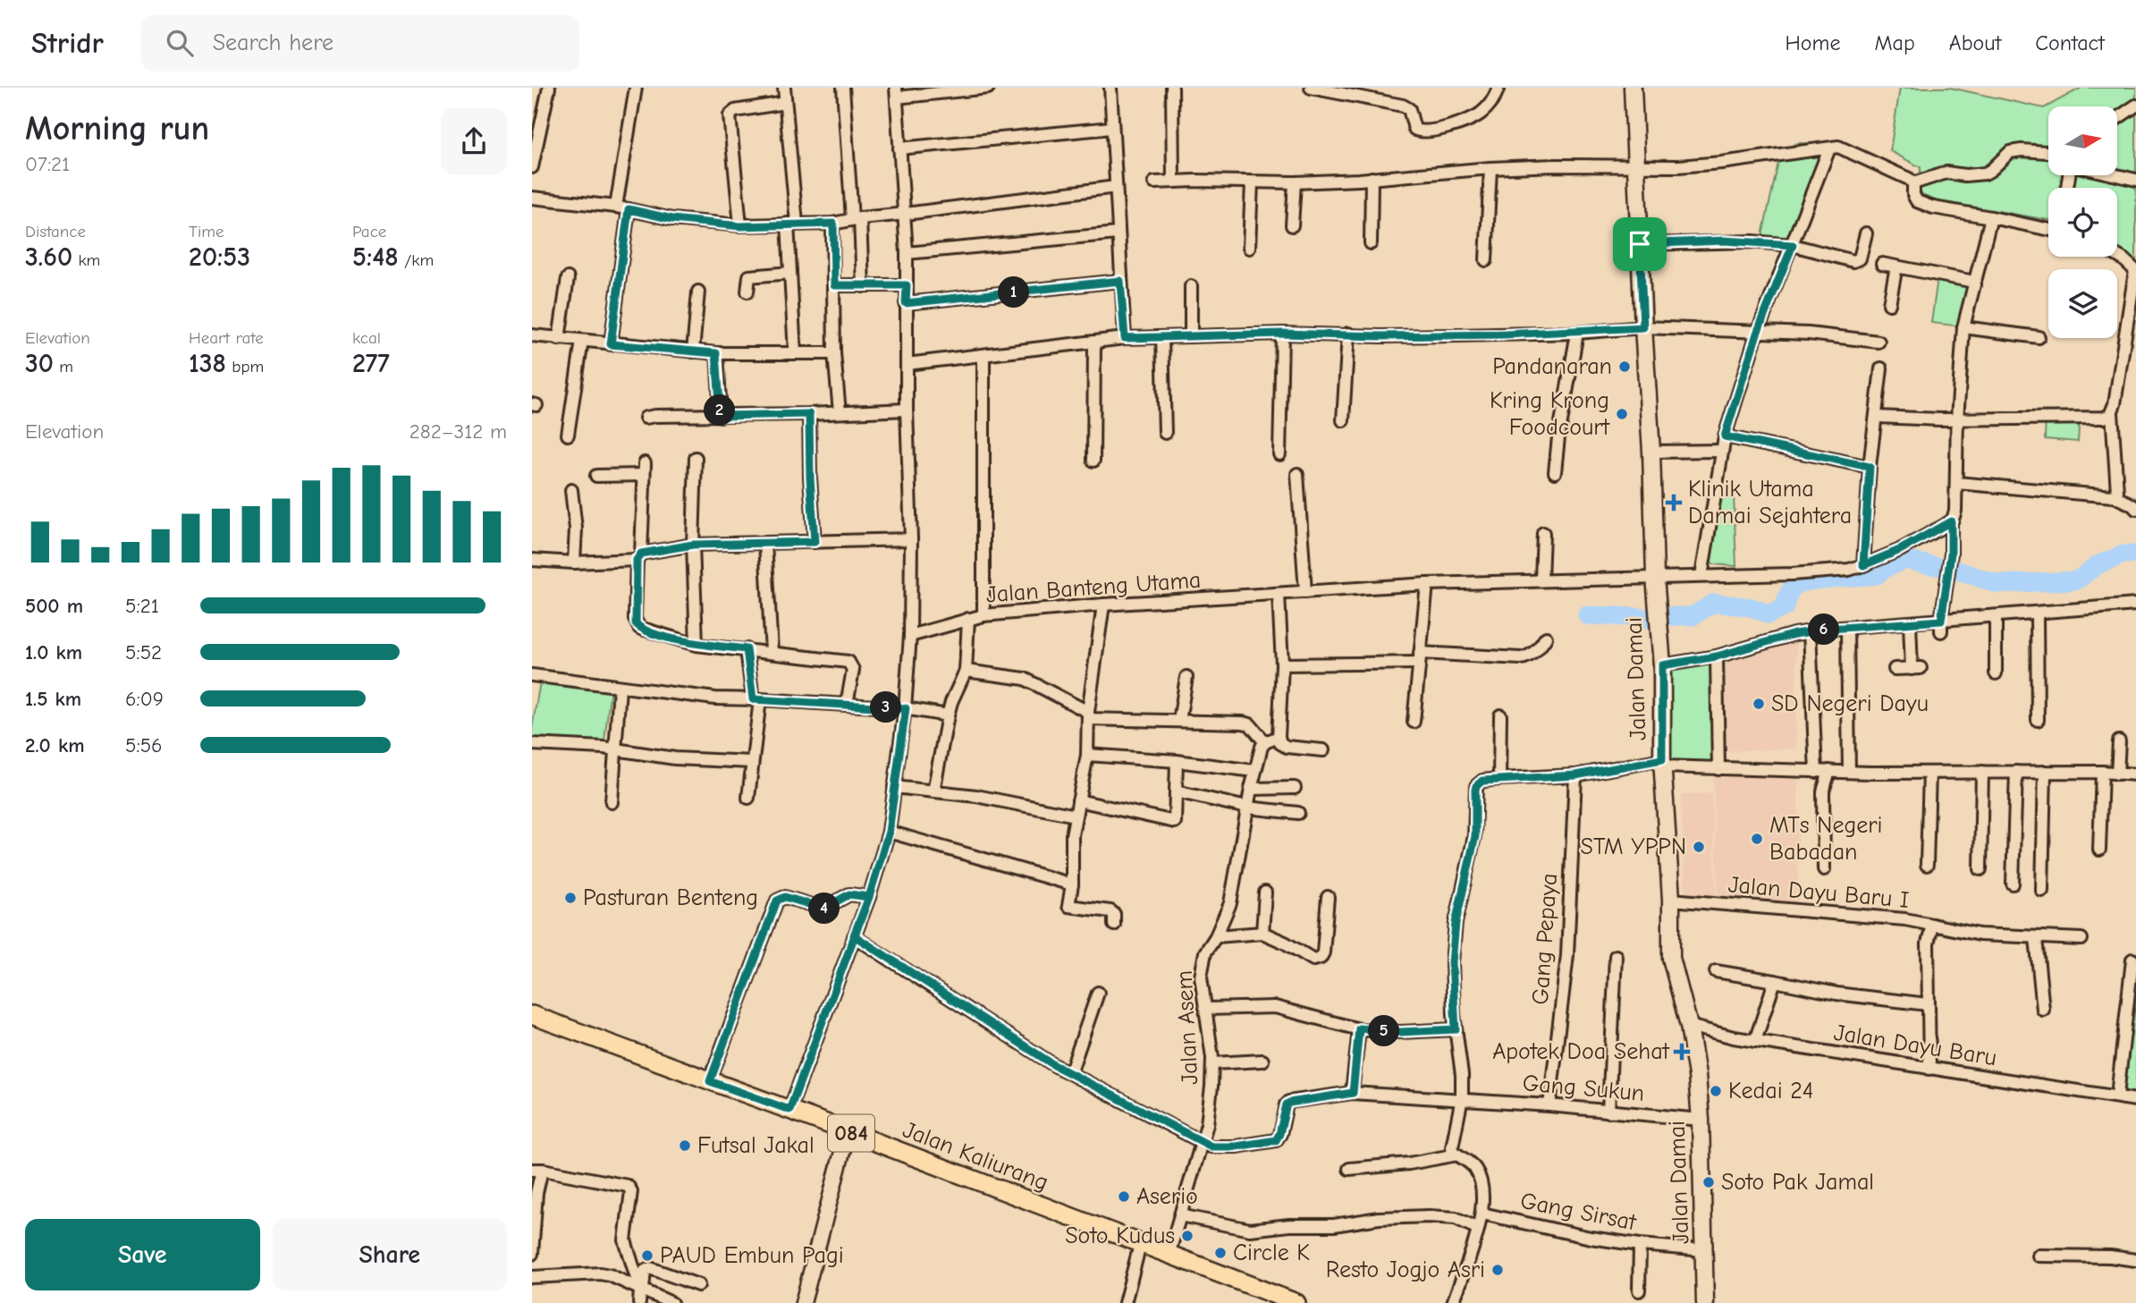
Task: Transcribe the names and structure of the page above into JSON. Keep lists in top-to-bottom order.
{
  "streets": {
    "main road": ["Jalan Damai", "084", "Jalan Kaliurang"],
    "street": [
      "Jalan Banteng Utama",
      "Jalan Dayu Baru I",
      "Gang Pepaya",
      "Jalan Asem",
      "Jalan Dayu Baru",
      "Gang Sukun",
      "Gang Sirsat"
    ]
  },
  "crossings": [
    ["Jalan Banteng Utama", "Jalan Damai"],
    ["Jalan Damai", "Jalan Dayu Baru I"],
    ["Jalan Damai", "Jalan Dayu Baru"],
    ["Jalan Damai", "Gang Sukun"],
    ["Jalan Damai", "Gang Sirsat"],
    ["Jalan Dayu Baru I", "Jalan Dayu Baru"],
    ["Gang Pepaya", "Gang Sukun"],
    ["Jalan Asem", "Gang Sukun"],
    ["Jalan Asem", "Jalan Kaliurang"]
  ],
  "places": {
    "other": [
      "Pandanaran",
      "Kring Krong Foodcourt",
      "SD Negeri Dayu",
      "MTs Negeri Babadan",
      "STM YPPN",
      "Pasturan Benteng",
      "Kedai 24",
      "Futsal Jakal",
      "Soto Pak Jamal",
      "Aserio",
      "Soto Kudus",
      "Circle K",
      "PAUD Embun Pagi",
      "Resto Jogjo Asri"
    ],
    "health": ["Klinik Utama Damai Sejahtera", "Apotek Doa Sehat"]
  },
  "north": "right",
  "page": {
    "header": "Stridr",
    "search": "Search here",
    "nav": [
      "Home",
      "Map",
      "About",
      "Contact"
    ],
    "heading": ["Morning run", "07:21"],
    "stats": [
      ["Distance", "3.60 km"],
      ["Time", "20:53"],
      ["Pace", "5:48 /km"],
      ["Elevation", "30 m"],
      ["Heart rate", "138 bpm"],
      ["kcal", "277"]
    ],
    "pins": [
      "1",
      "2",
      "6",
      "3",
      "4",
      "5"
    ],
    "chart": ["Elevation", "282–312 m"],
    "list": [
      {
        "name": "500 m",
        "note": "5:21"
      },
      {
        "name": "1.0 km",
        "note": "5:52"
      },
      {
        "name": "1.5 km",
        "note": "6:09"
      },
      {
        "name": "2.0 km",
        "note": "5:56"
      }
    ],
    "buttons": ["Save", "Share"]
  }
}
